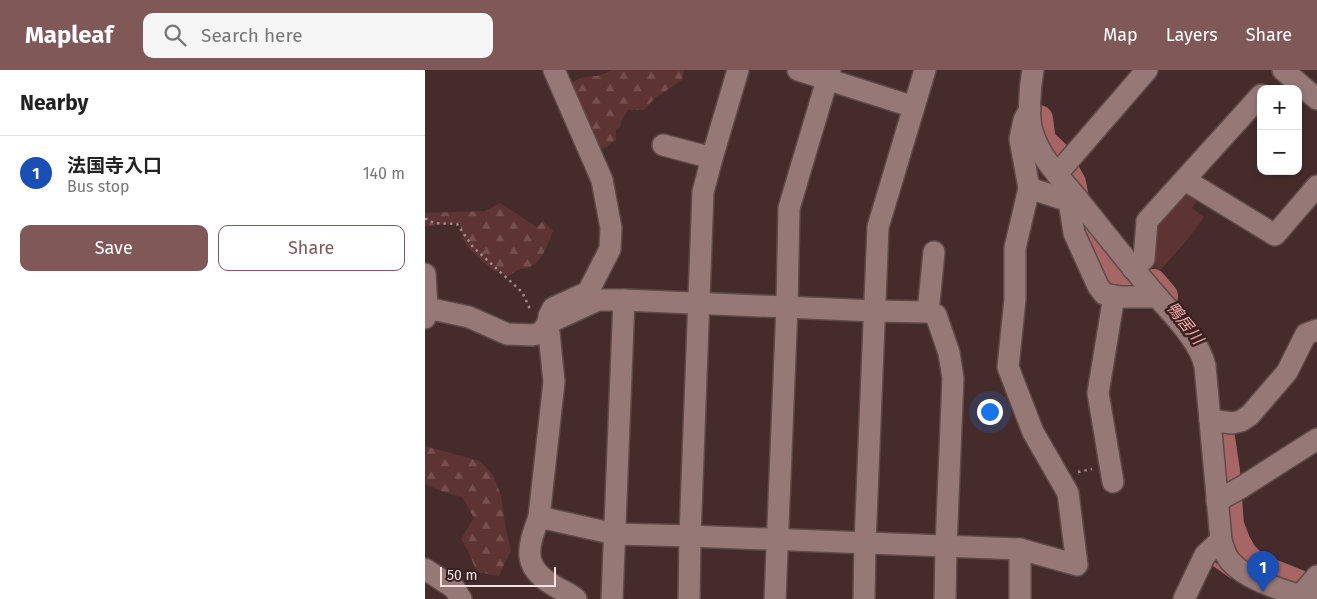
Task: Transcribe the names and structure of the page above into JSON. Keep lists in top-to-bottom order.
{
  "water": ["鴨居川"],
  "scale_bar": "50 m",
  "page": {
    "header": "Mapleaf",
    "search": "Search here",
    "nav": ["Map", "Layers", "Share"],
    "heading": "Nearby",
    "map_buttons": ["+", "−"],
    "list": [
      {
        "mark": "1",
        "name": "法国寺入口",
        "note": "Bus stop",
        "value": "140 m"
      }
    ],
    "buttons": ["Save", "Share"],
    "pins": "1",
    "scale": "50 m"
  }
}
